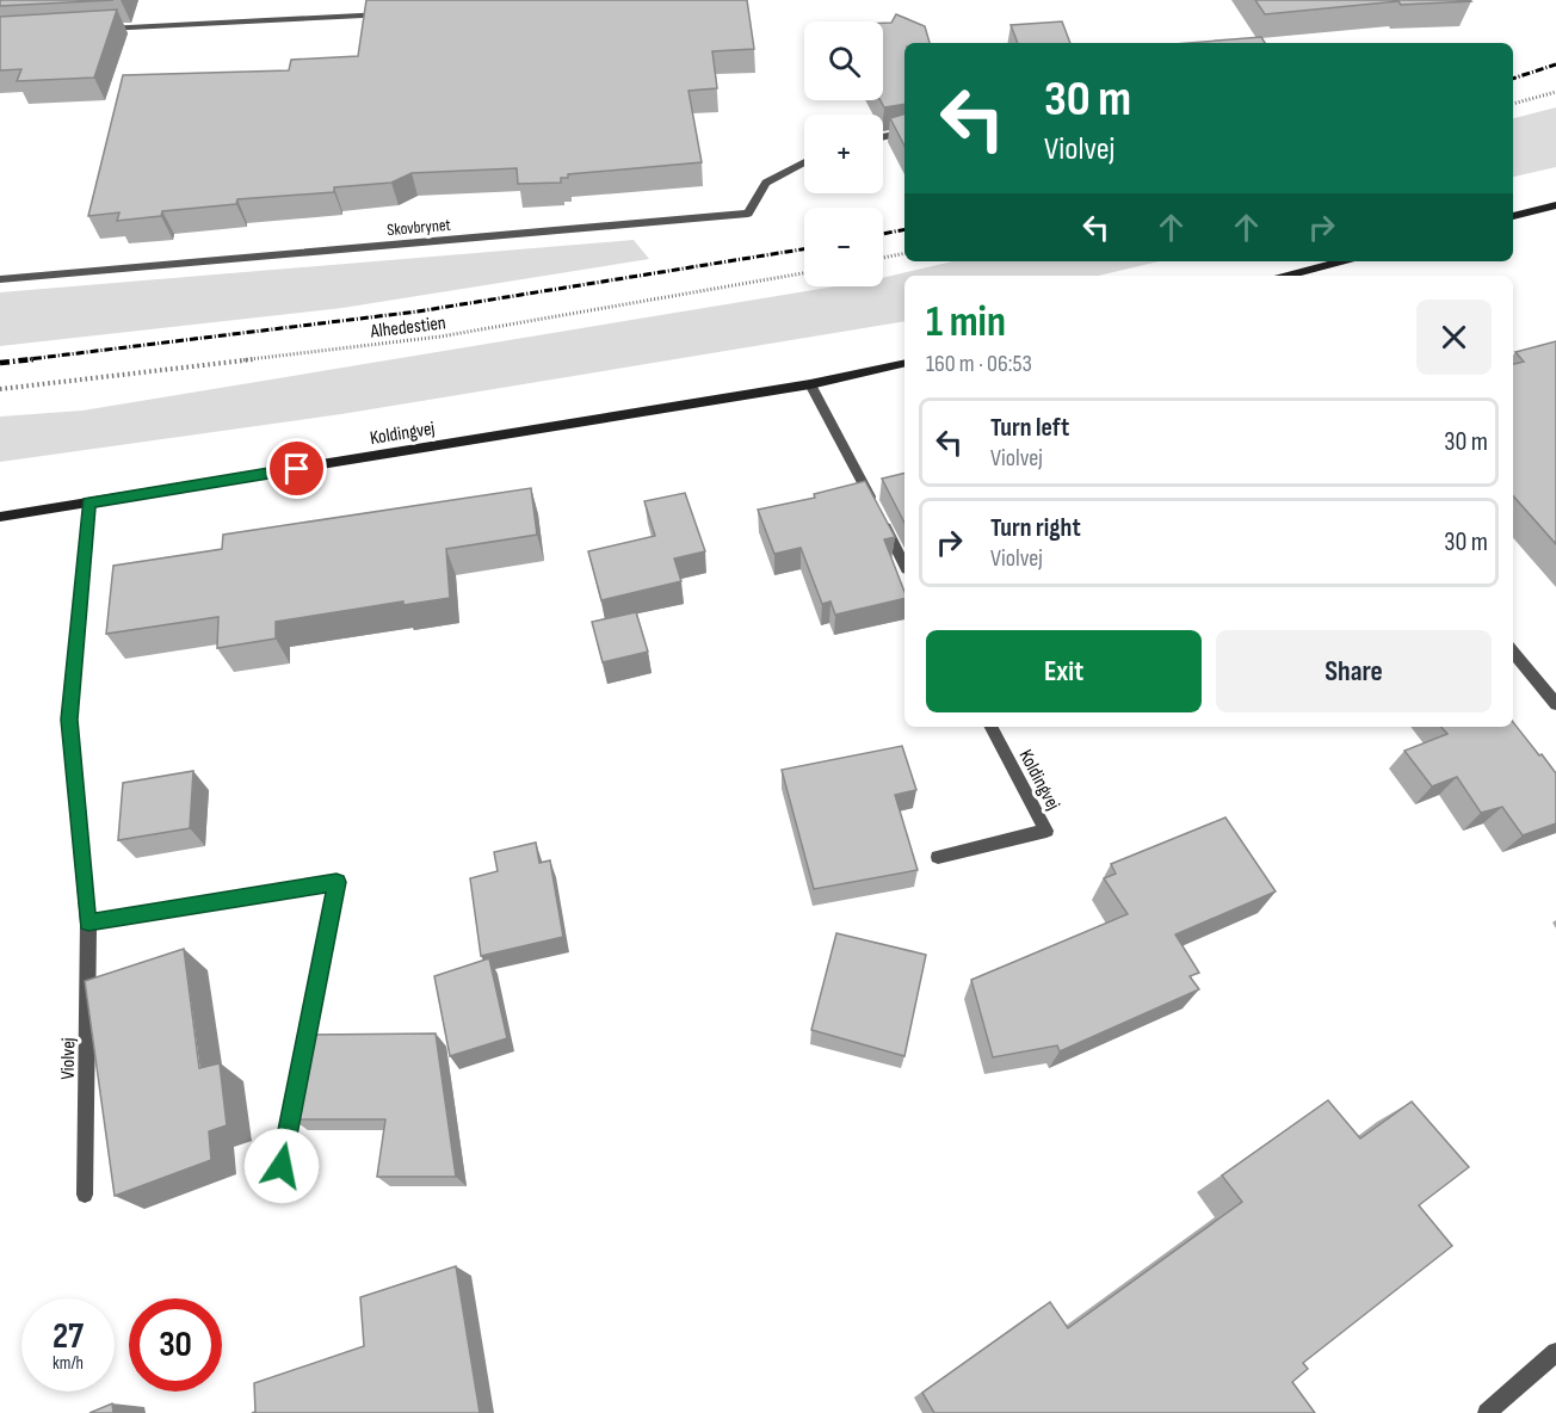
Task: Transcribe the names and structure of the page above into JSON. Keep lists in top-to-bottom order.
{
  "streets": {
    "street": ["Skovbrynet", "Koldingvej", "Violvej"],
    "path": ["Alhedestien"]
  },
  "crossings": [
    ["Koldingvej", "Violvej"]
  ],
  "page": {
    "map_buttons": ["+", "−"],
    "turn": ["30 m", "Violvej"],
    "heading": ["1 min", "160 m · 06:53"],
    "list": [
      {
        "name": "Turn left",
        "note": "Violvej",
        "value": "30 m"
      },
      {
        "name": "Turn right",
        "note": "Violvej",
        "value": "30 m"
      }
    ],
    "buttons": ["Exit", "Share"],
    "speed": "27 km/h",
    "limit": "30"
  }
}
